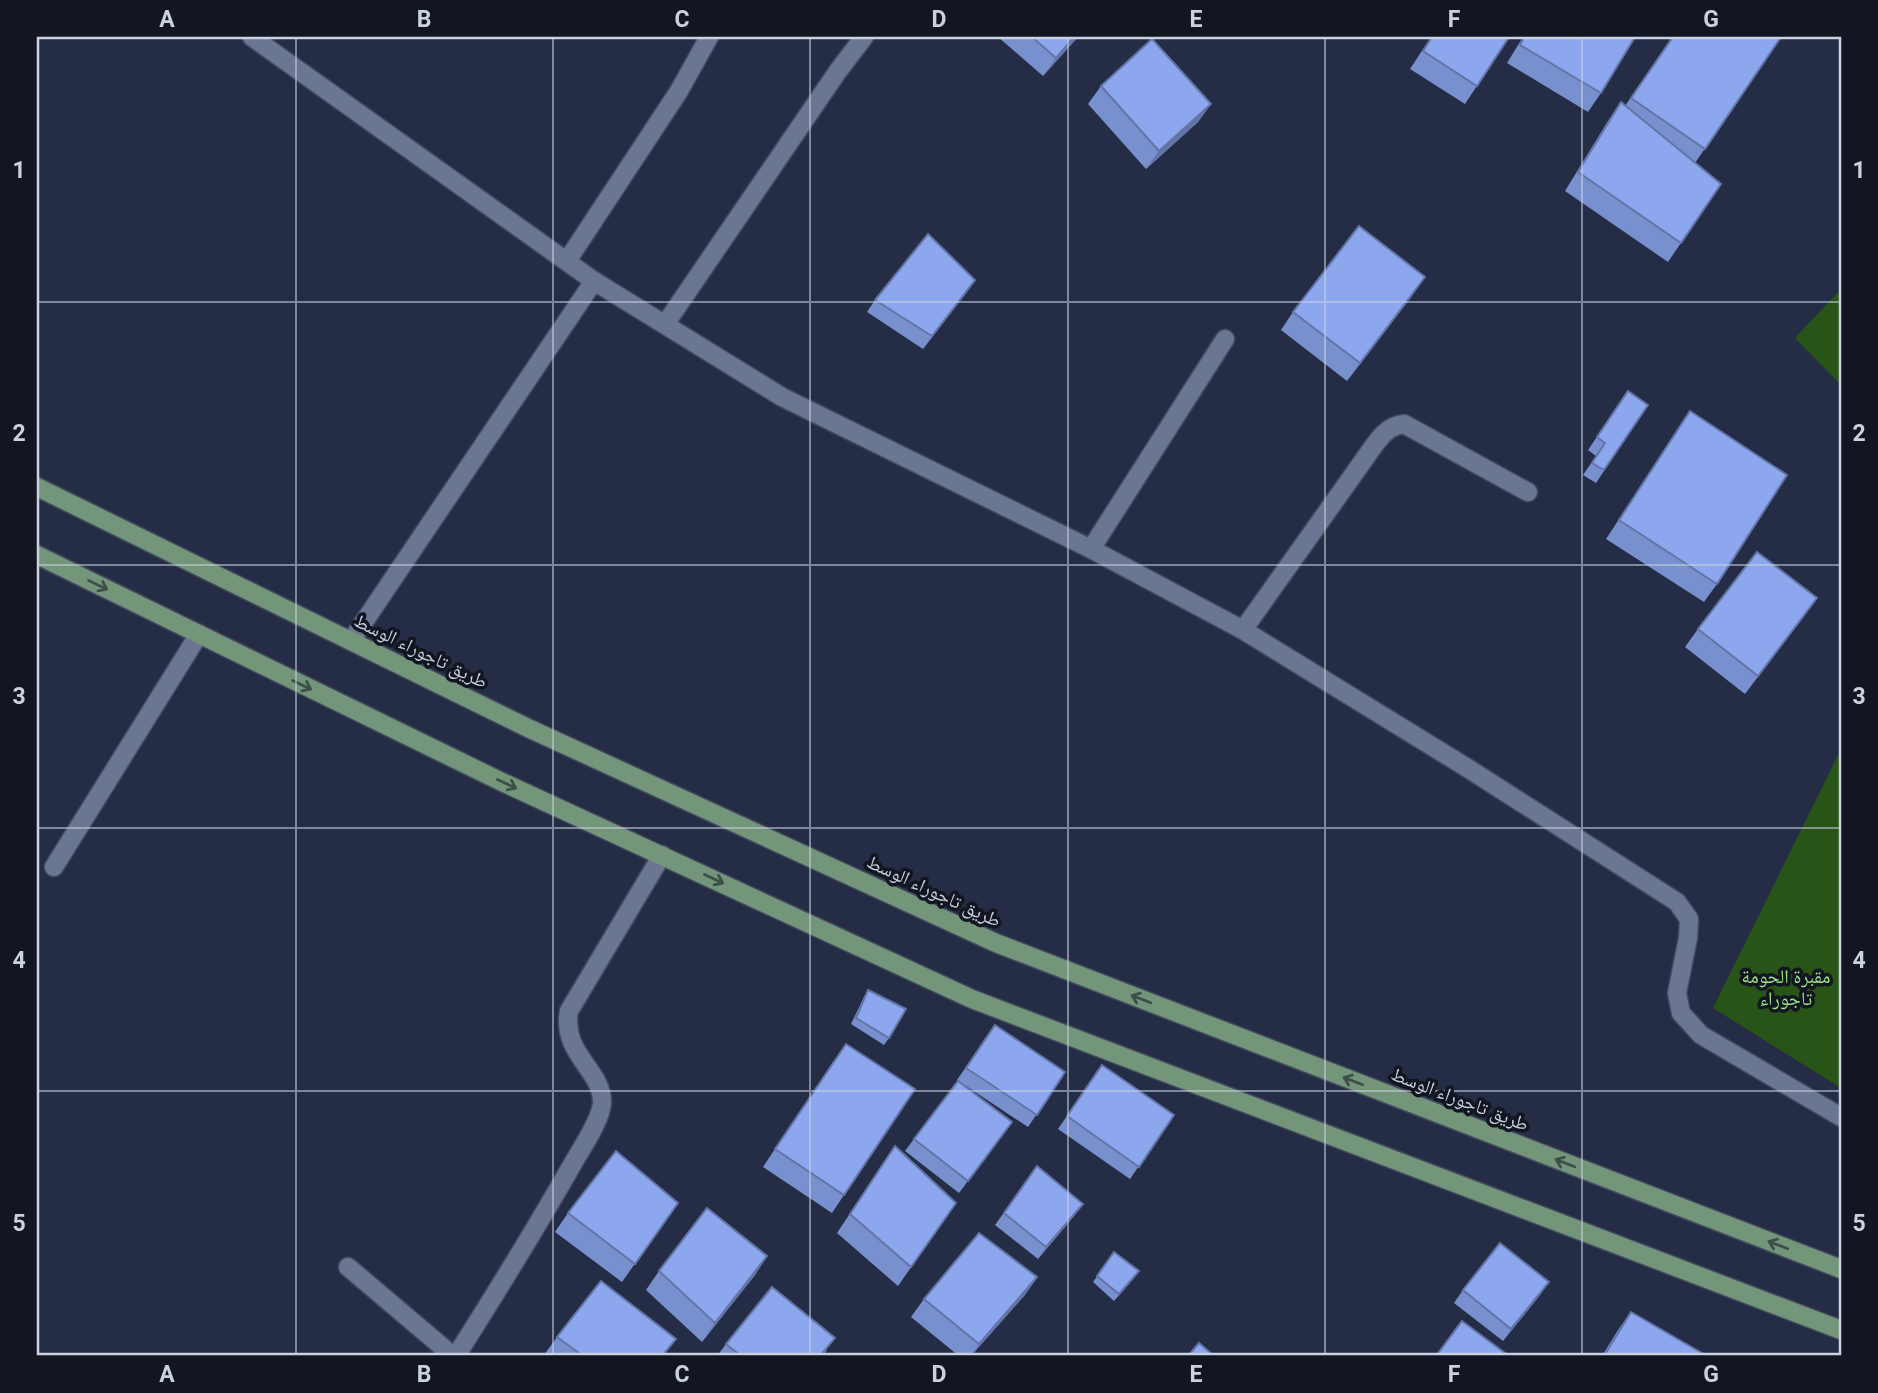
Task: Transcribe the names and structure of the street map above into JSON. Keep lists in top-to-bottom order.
{
  "streets": {
    "main road": ["طريق تاجوراء الوسط"]
  },
  "parks": ["مقبرة الحومة تاجوراء"],
  "grid": {
    "columns": [
      "A",
      "B",
      "C",
      "D",
      "E",
      "F",
      "G"
    ],
    "rows": [
      "1",
      "2",
      "3",
      "4",
      "5"
    ]
  }
}
